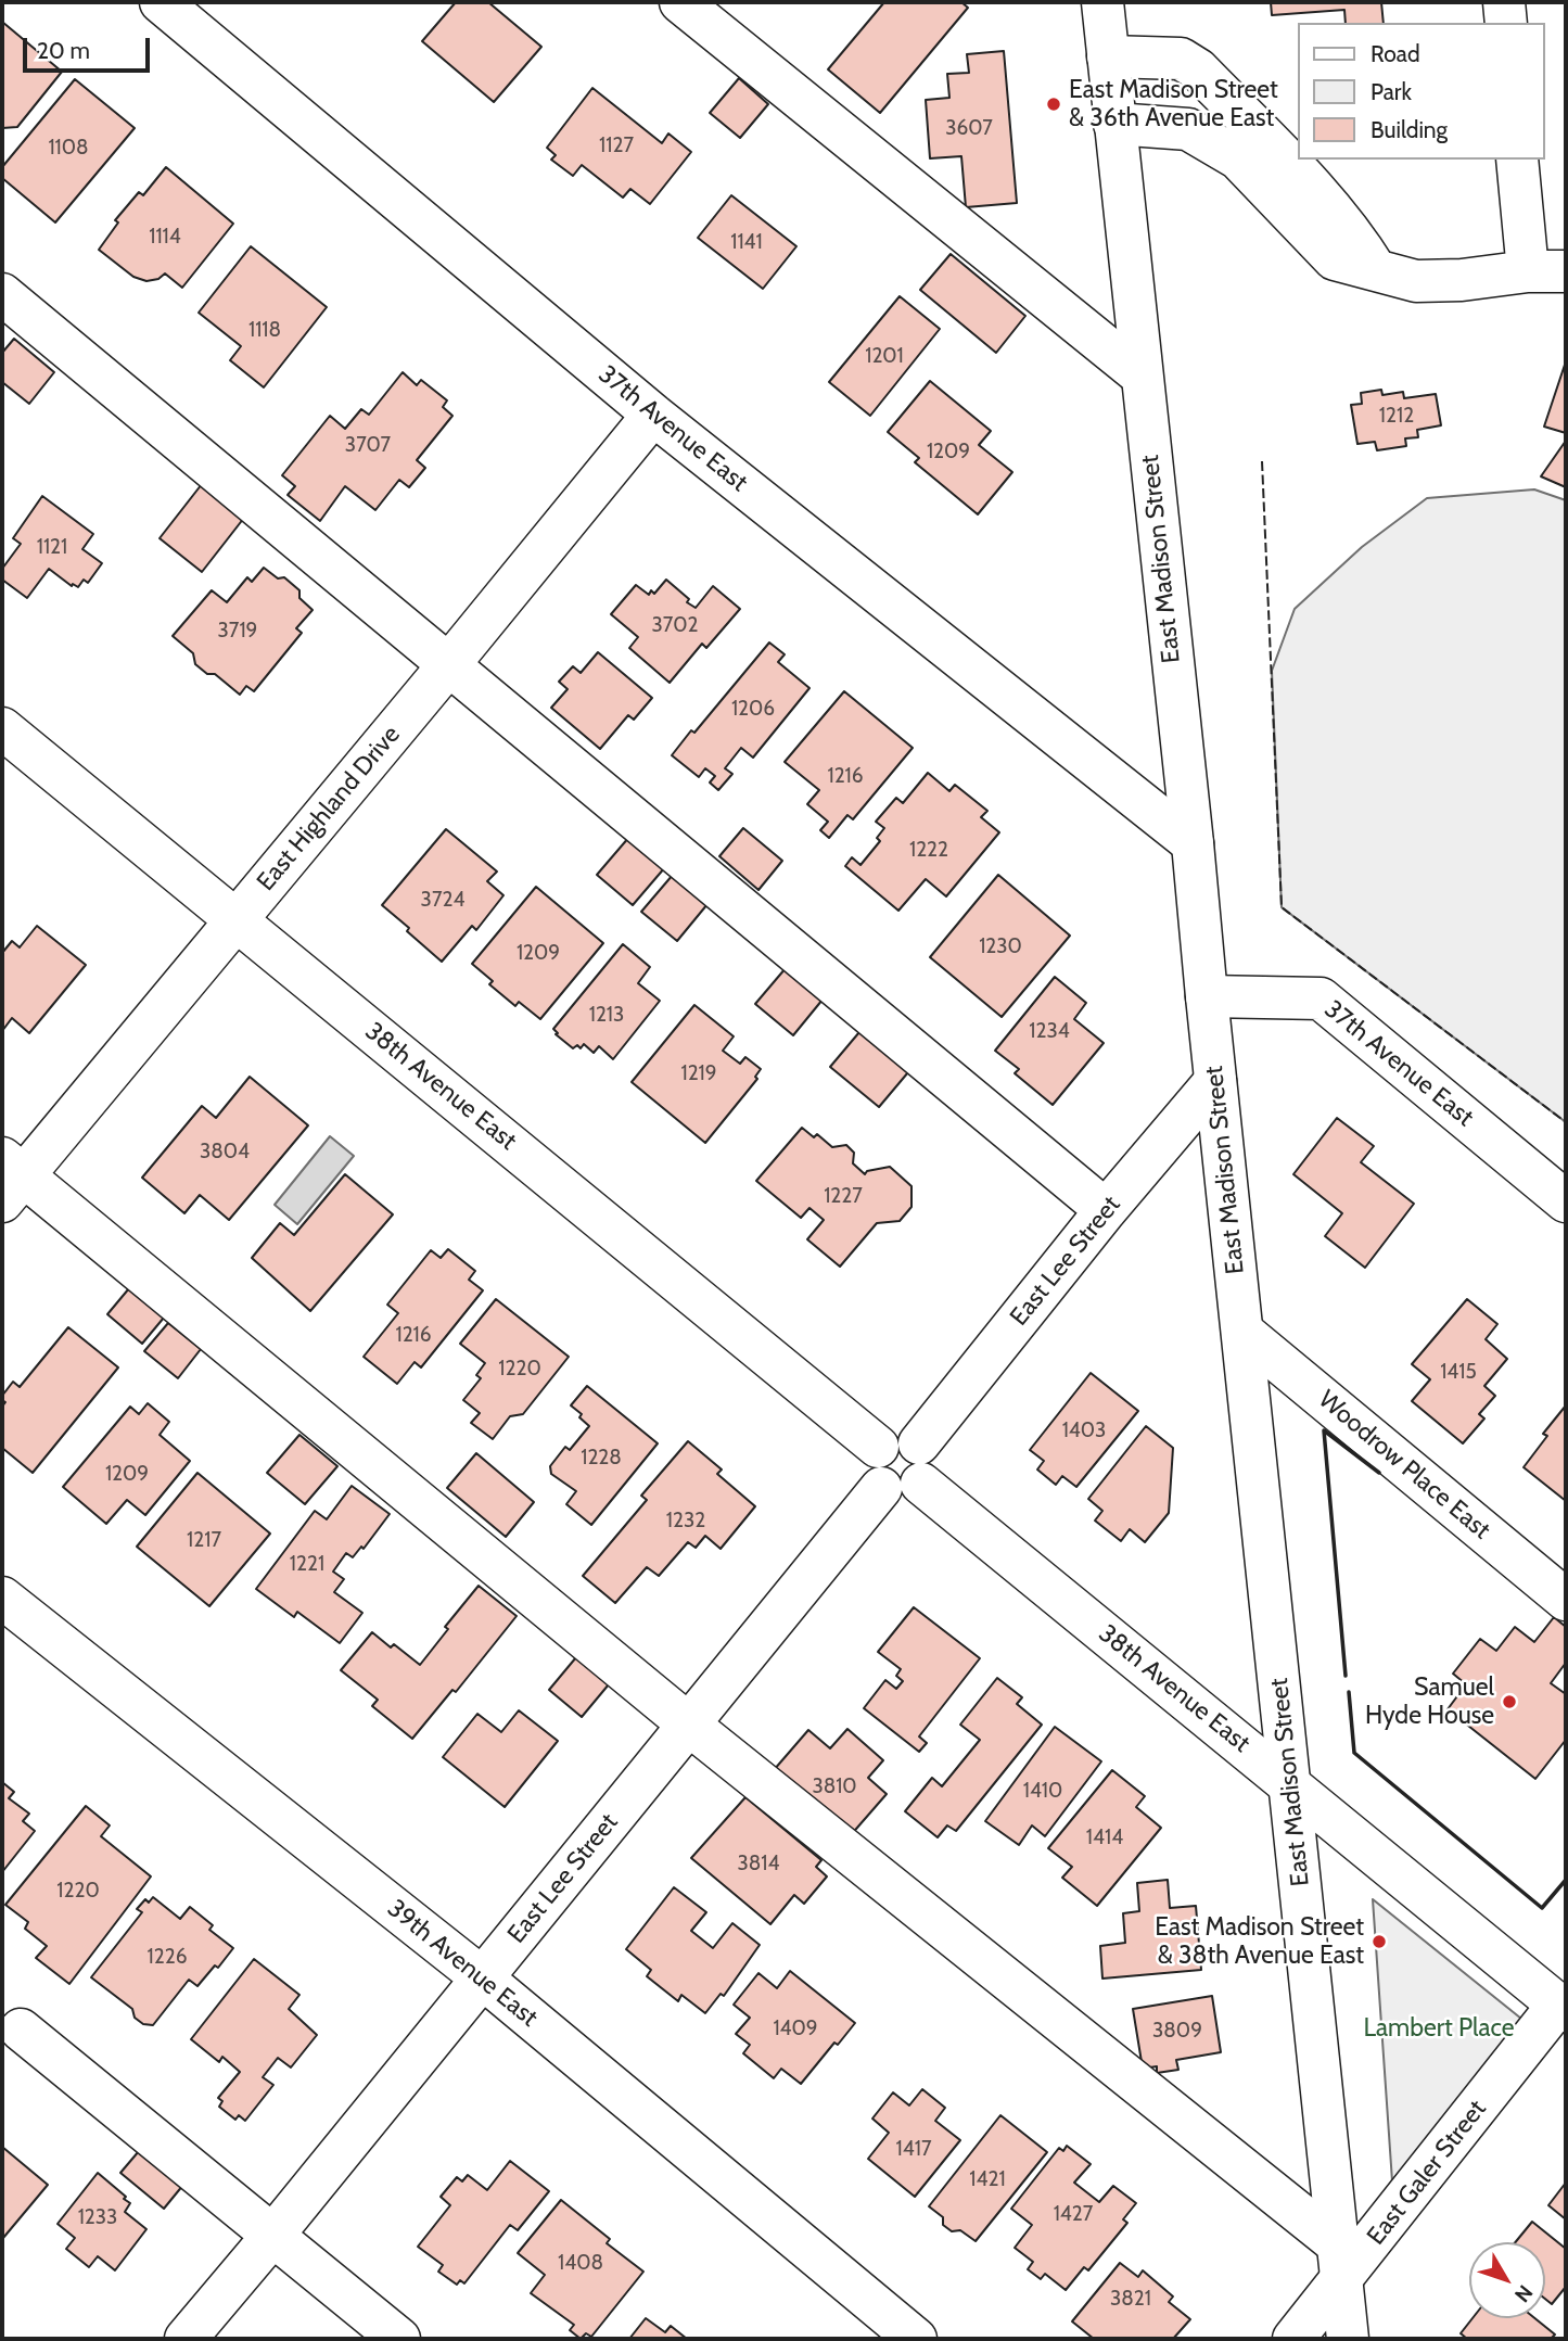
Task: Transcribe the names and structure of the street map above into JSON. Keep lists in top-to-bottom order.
{
  "streets": {
    "street": [
      "37th Avenue East",
      "East Madison Street",
      "East Highland Drive",
      "38th Avenue East",
      "East Lee Street",
      "Woodrow Place East",
      "39th Avenue East",
      "East Galer Street"
    ]
  },
  "crossings": [
    ["37th Avenue East", "East Madison Street"],
    ["37th Avenue East", "East Highland Drive"],
    ["East Madison Street", "38th Avenue East"],
    ["East Madison Street", "East Lee Street"],
    ["East Madison Street", "Woodrow Place East"],
    ["East Madison Street", "East Galer Street"],
    ["East Highland Drive", "38th Avenue East"],
    ["38th Avenue East", "East Lee Street"],
    ["38th Avenue East", "East Galer Street"],
    ["East Lee Street", "39th Avenue East"]
  ],
  "parks": ["Lambert Place"],
  "places": ["East Madison Street & 36th Avenue East", "Samuel Hyde House", "East Madison Street & 38th Avenue East"],
  "house_numbers": [
    "3607",
    "1127",
    "1108",
    "1114",
    "1141",
    "1118",
    "1201",
    "1212",
    "3707",
    "1209",
    "1121",
    "3702",
    "3719",
    "1206",
    "1216",
    "1222",
    "3724",
    "1230",
    "1209",
    "1213",
    "1234",
    "1219",
    "3804",
    "1227",
    "1216",
    "1220",
    "1415",
    "1403",
    "1228",
    "1209",
    "1232",
    "1217",
    "1221",
    "3810",
    "1410",
    "1414",
    "3814",
    "1220",
    "1226",
    "1409",
    "3809",
    "1417",
    "1421",
    "1427",
    "1233",
    "1408",
    "3821"
  ],
  "legend": ["Road", "Park", "Building"],
  "scale_bar": "20 m",
  "north": "bottom right"
}
